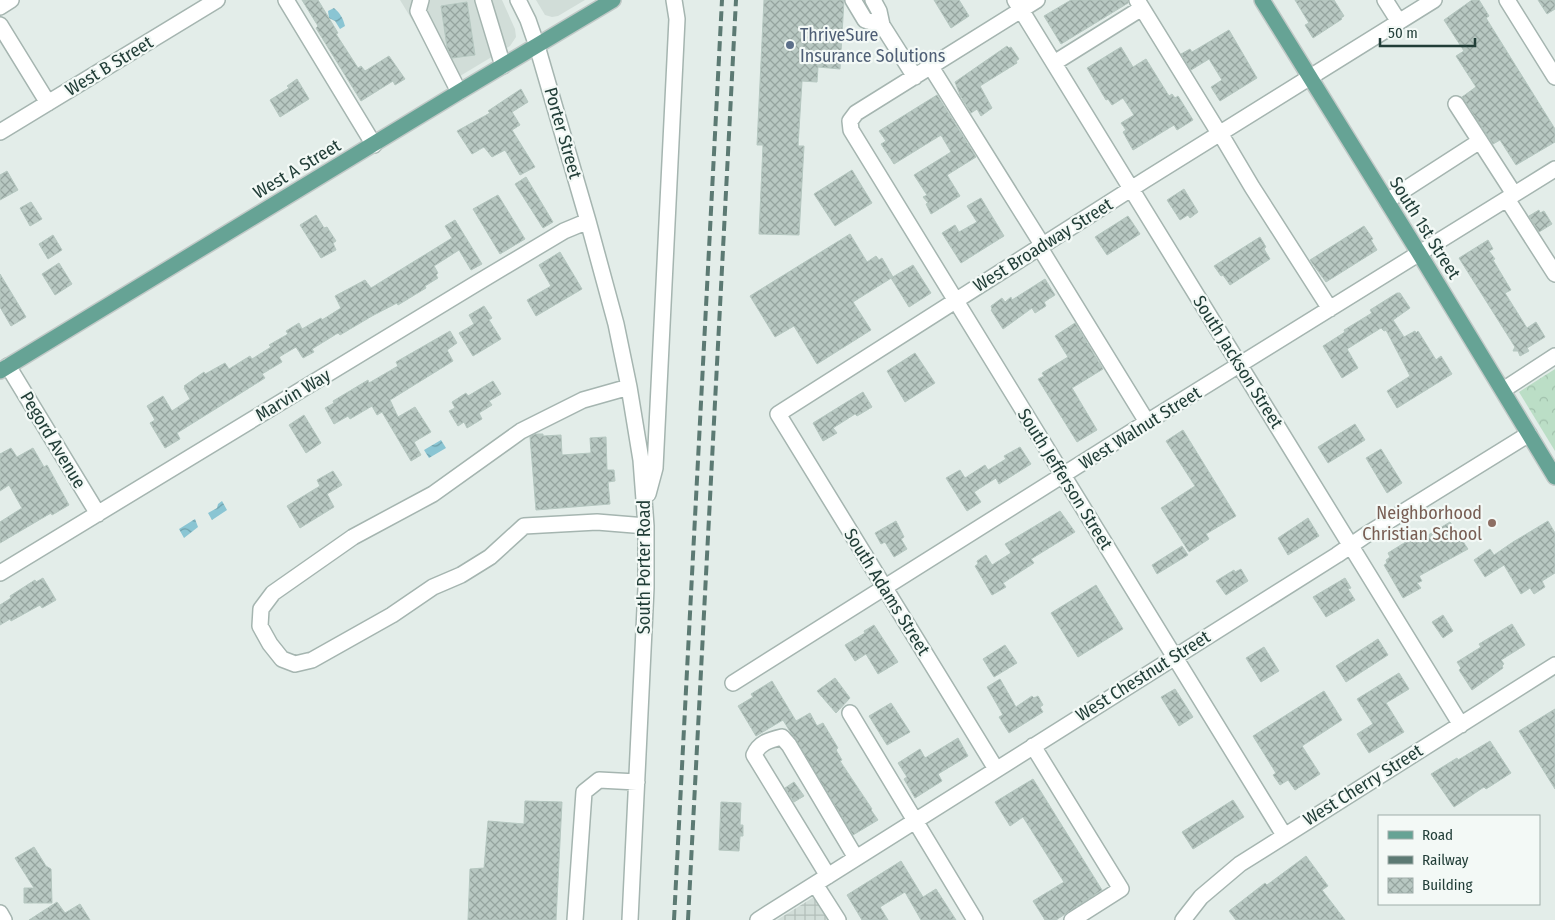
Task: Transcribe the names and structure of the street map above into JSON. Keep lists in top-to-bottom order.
{
  "streets": {
    "main road": ["West A Street", "South 1st Street"],
    "street": [
      "West B Street",
      "Porter Street",
      "West Broadway Street",
      "South Jackson Street",
      "Marvin Way",
      "West Walnut Street",
      "Pegord Avenue",
      "South Jefferson Street",
      "South Porter Road",
      "South Adams Street",
      "West Chestnut Street",
      "West Cherry Street"
    ]
  },
  "crossings": [
    ["Porter Street", "West A Street"],
    ["Porter Street", "Marvin Way"],
    ["Porter Street", "South Porter Road"],
    ["West A Street", "Pegord Avenue"],
    ["South 1st Street", "West Broadway Street"],
    ["South 1st Street", "West Walnut Street"],
    ["South 1st Street", "West Chestnut Street"],
    ["West Broadway Street", "South Jackson Street"],
    ["West Broadway Street", "South Jefferson Street"],
    ["West Broadway Street", "South Adams Street"],
    ["South Jackson Street", "West Walnut Street"],
    ["South Jackson Street", "West Chestnut Street"],
    ["South Jackson Street", "West Cherry Street"],
    ["Marvin Way", "Pegord Avenue"],
    ["Marvin Way", "South Porter Road"],
    ["West Walnut Street", "South Jefferson Street"],
    ["West Walnut Street", "South Adams Street"],
    ["South Jefferson Street", "West Chestnut Street"],
    ["South Jefferson Street", "West Cherry Street"],
    ["South Adams Street", "West Chestnut Street"]
  ],
  "places": ["ThriveSure Insurance Solutions", "Neighborhood Christian School"],
  "legend": ["Road", "Railway", "Building"],
  "scale_bar": "50 m"
}
